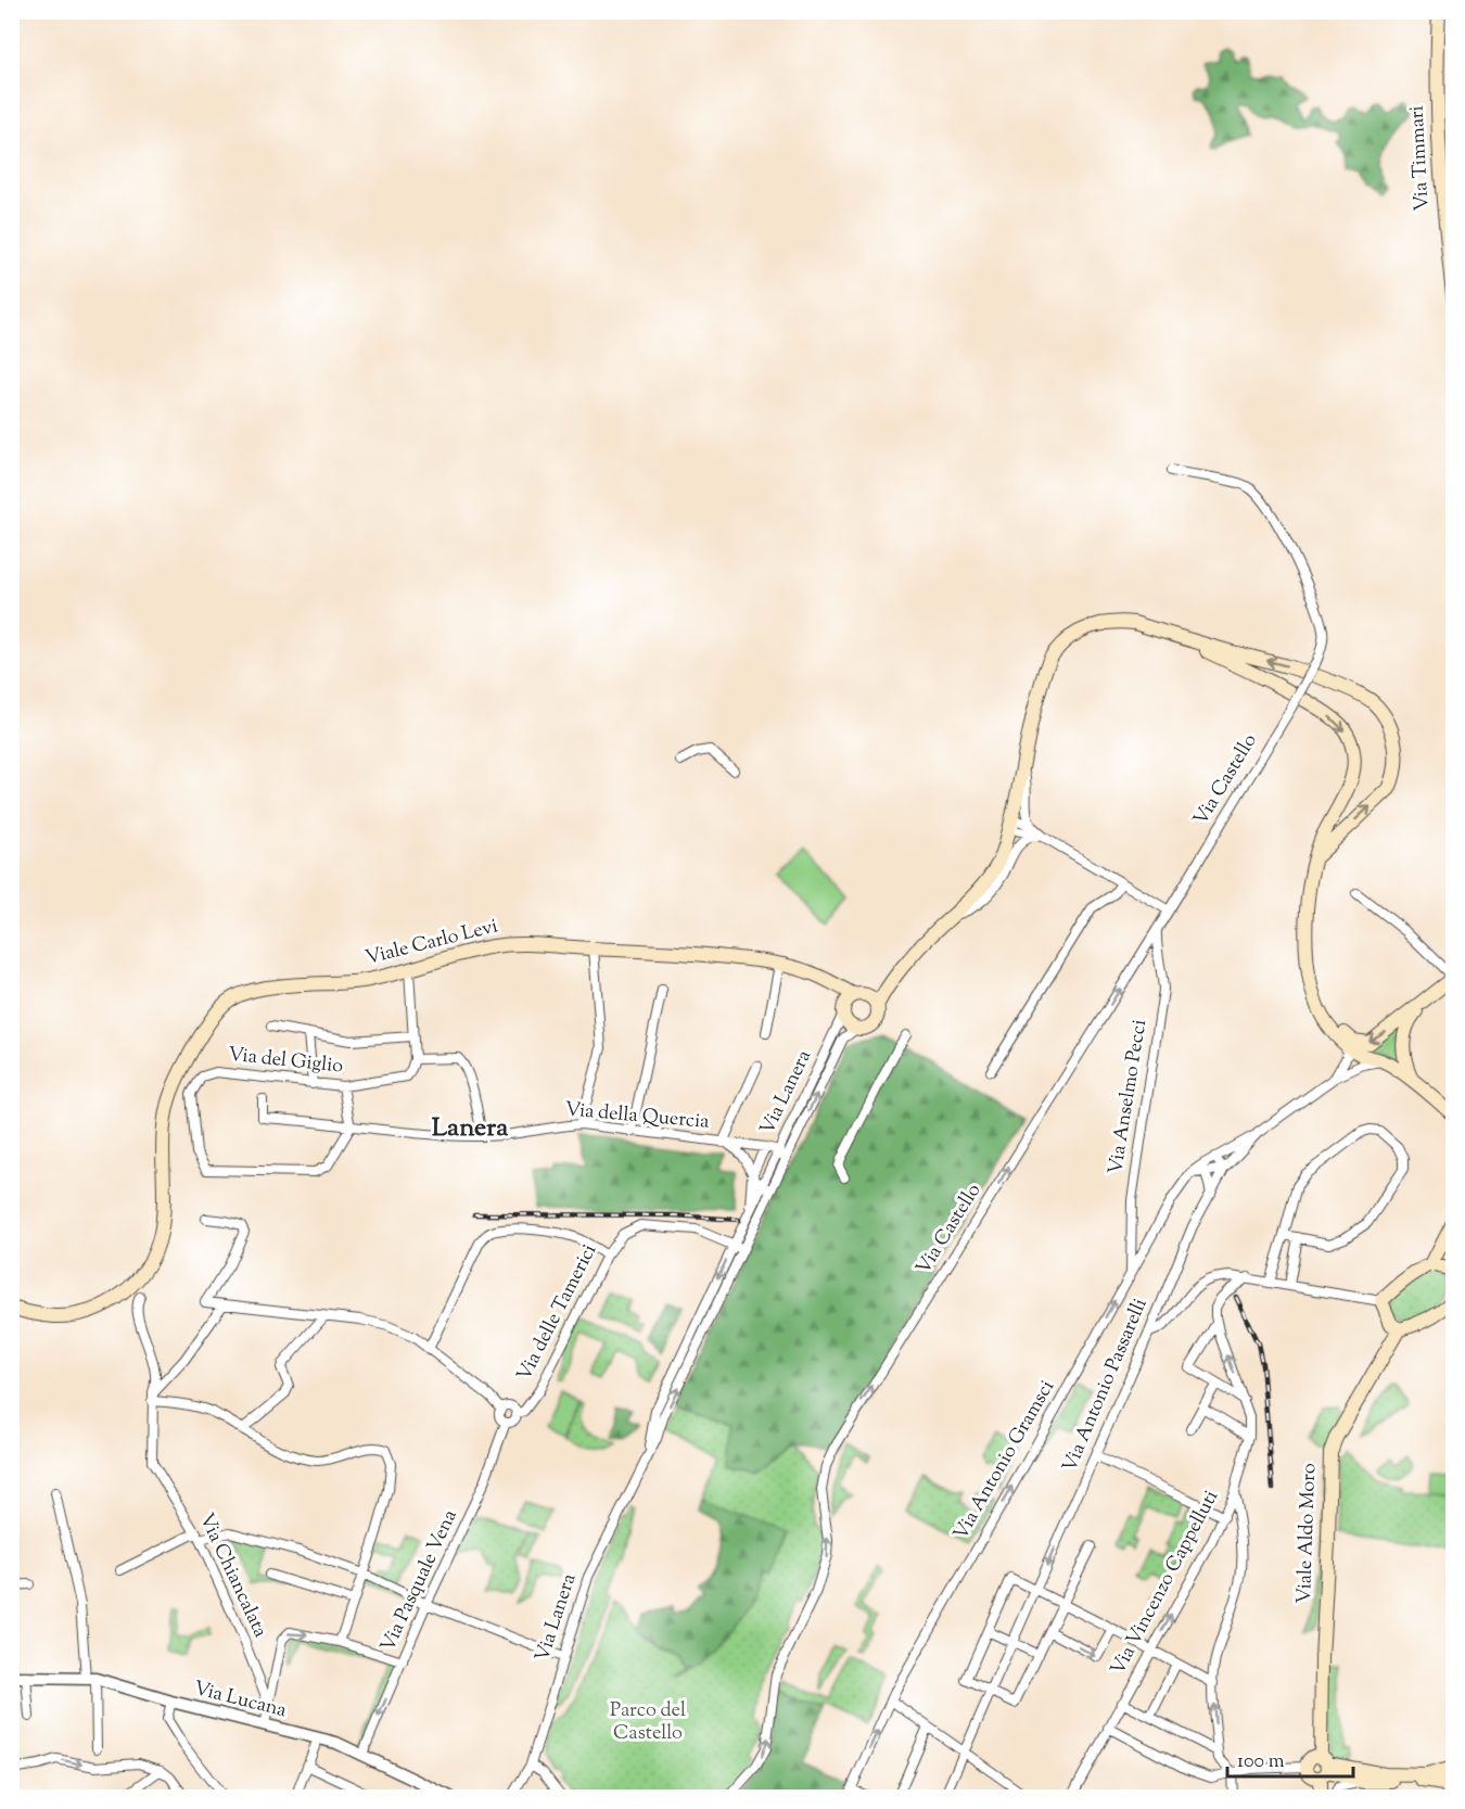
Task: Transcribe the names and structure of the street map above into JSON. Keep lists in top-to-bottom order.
{
  "streets": {
    "main road": ["Via Timmari", "Viale Carlo Levi", "Viale Aldo Moro"],
    "street": [
      "Via Castello",
      "Via del Giglio",
      "Via Lanera",
      "Via Anselmo Pecci",
      "Via della Quercia",
      "Via delle Tamerici",
      "Via Antonio Passarelli",
      "Via Antonio Gramsci",
      "Via Chiancalata",
      "Via Pasquale Vena",
      "Via Vincenzo Cappelluti",
      "Via Lucana"
    ]
  },
  "crossings": [
    ["Via Castello", "Via Anselmo Pecci"],
    ["Viale Carlo Levi", "Via Lanera"],
    ["Via del Giglio", "Via della Quercia"],
    ["Via Lanera", "Via della Quercia"],
    ["Via Lanera", "Via delle Tamerici"],
    ["Via Anselmo Pecci", "Via Antonio Gramsci"],
    ["Via delle Tamerici", "Via Pasquale Vena"],
    ["Via Antonio Passarelli", "Via Antonio Gramsci"],
    ["Via Pasquale Vena", "Via Lucana"]
  ],
  "one_way": ["Via Castello", "Via Antonio Gramsci"],
  "districts": ["Lanera"],
  "parks": ["Parco del Castello"],
  "scale_bar": "100 m"
}
